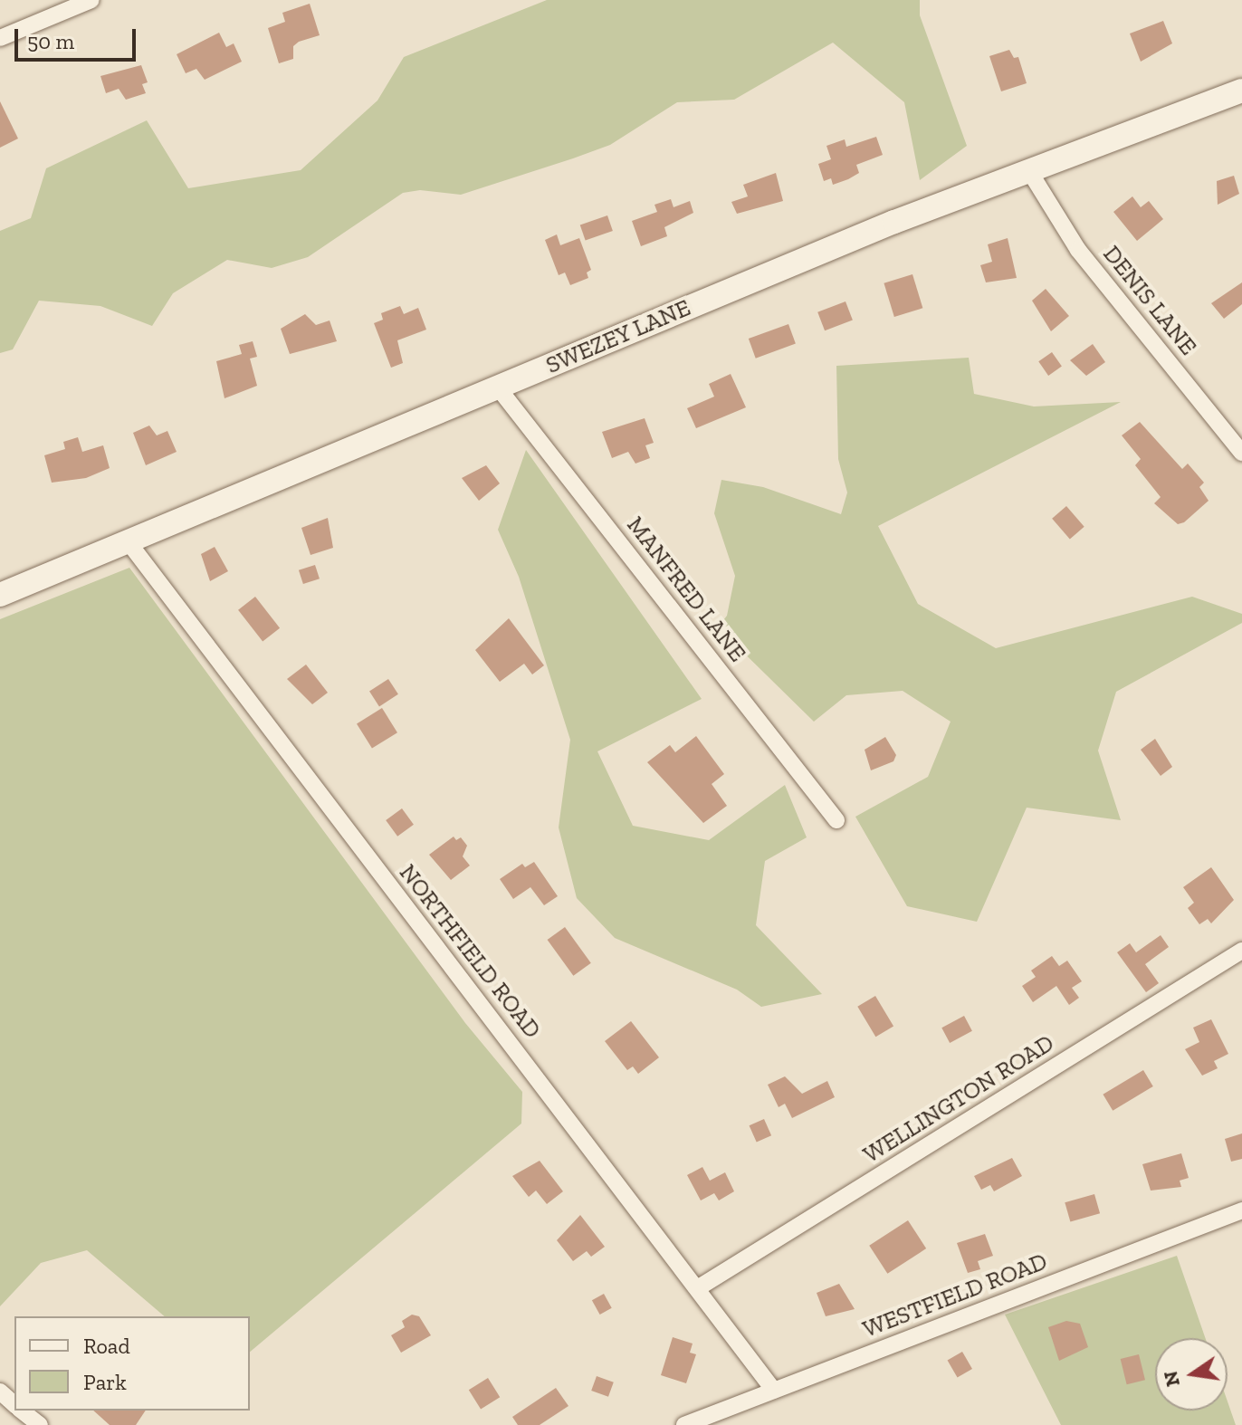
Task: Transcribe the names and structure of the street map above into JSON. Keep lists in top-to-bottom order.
{
  "streets": {
    "street": [
      "DENIS LANE",
      "SWEZEY LANE",
      "MANFRED LANE",
      "NORTHFIELD ROAD",
      "WELLINGTON ROAD",
      "WESTFIELD ROAD"
    ]
  },
  "crossings": [
    ["DENIS LANE", "SWEZEY LANE"],
    ["SWEZEY LANE", "MANFRED LANE"],
    ["SWEZEY LANE", "NORTHFIELD ROAD"],
    ["NORTHFIELD ROAD", "WELLINGTON ROAD"],
    ["NORTHFIELD ROAD", "WESTFIELD ROAD"]
  ],
  "legend": ["Road", "Park"],
  "scale_bar": "50 m",
  "north": "left"
}
